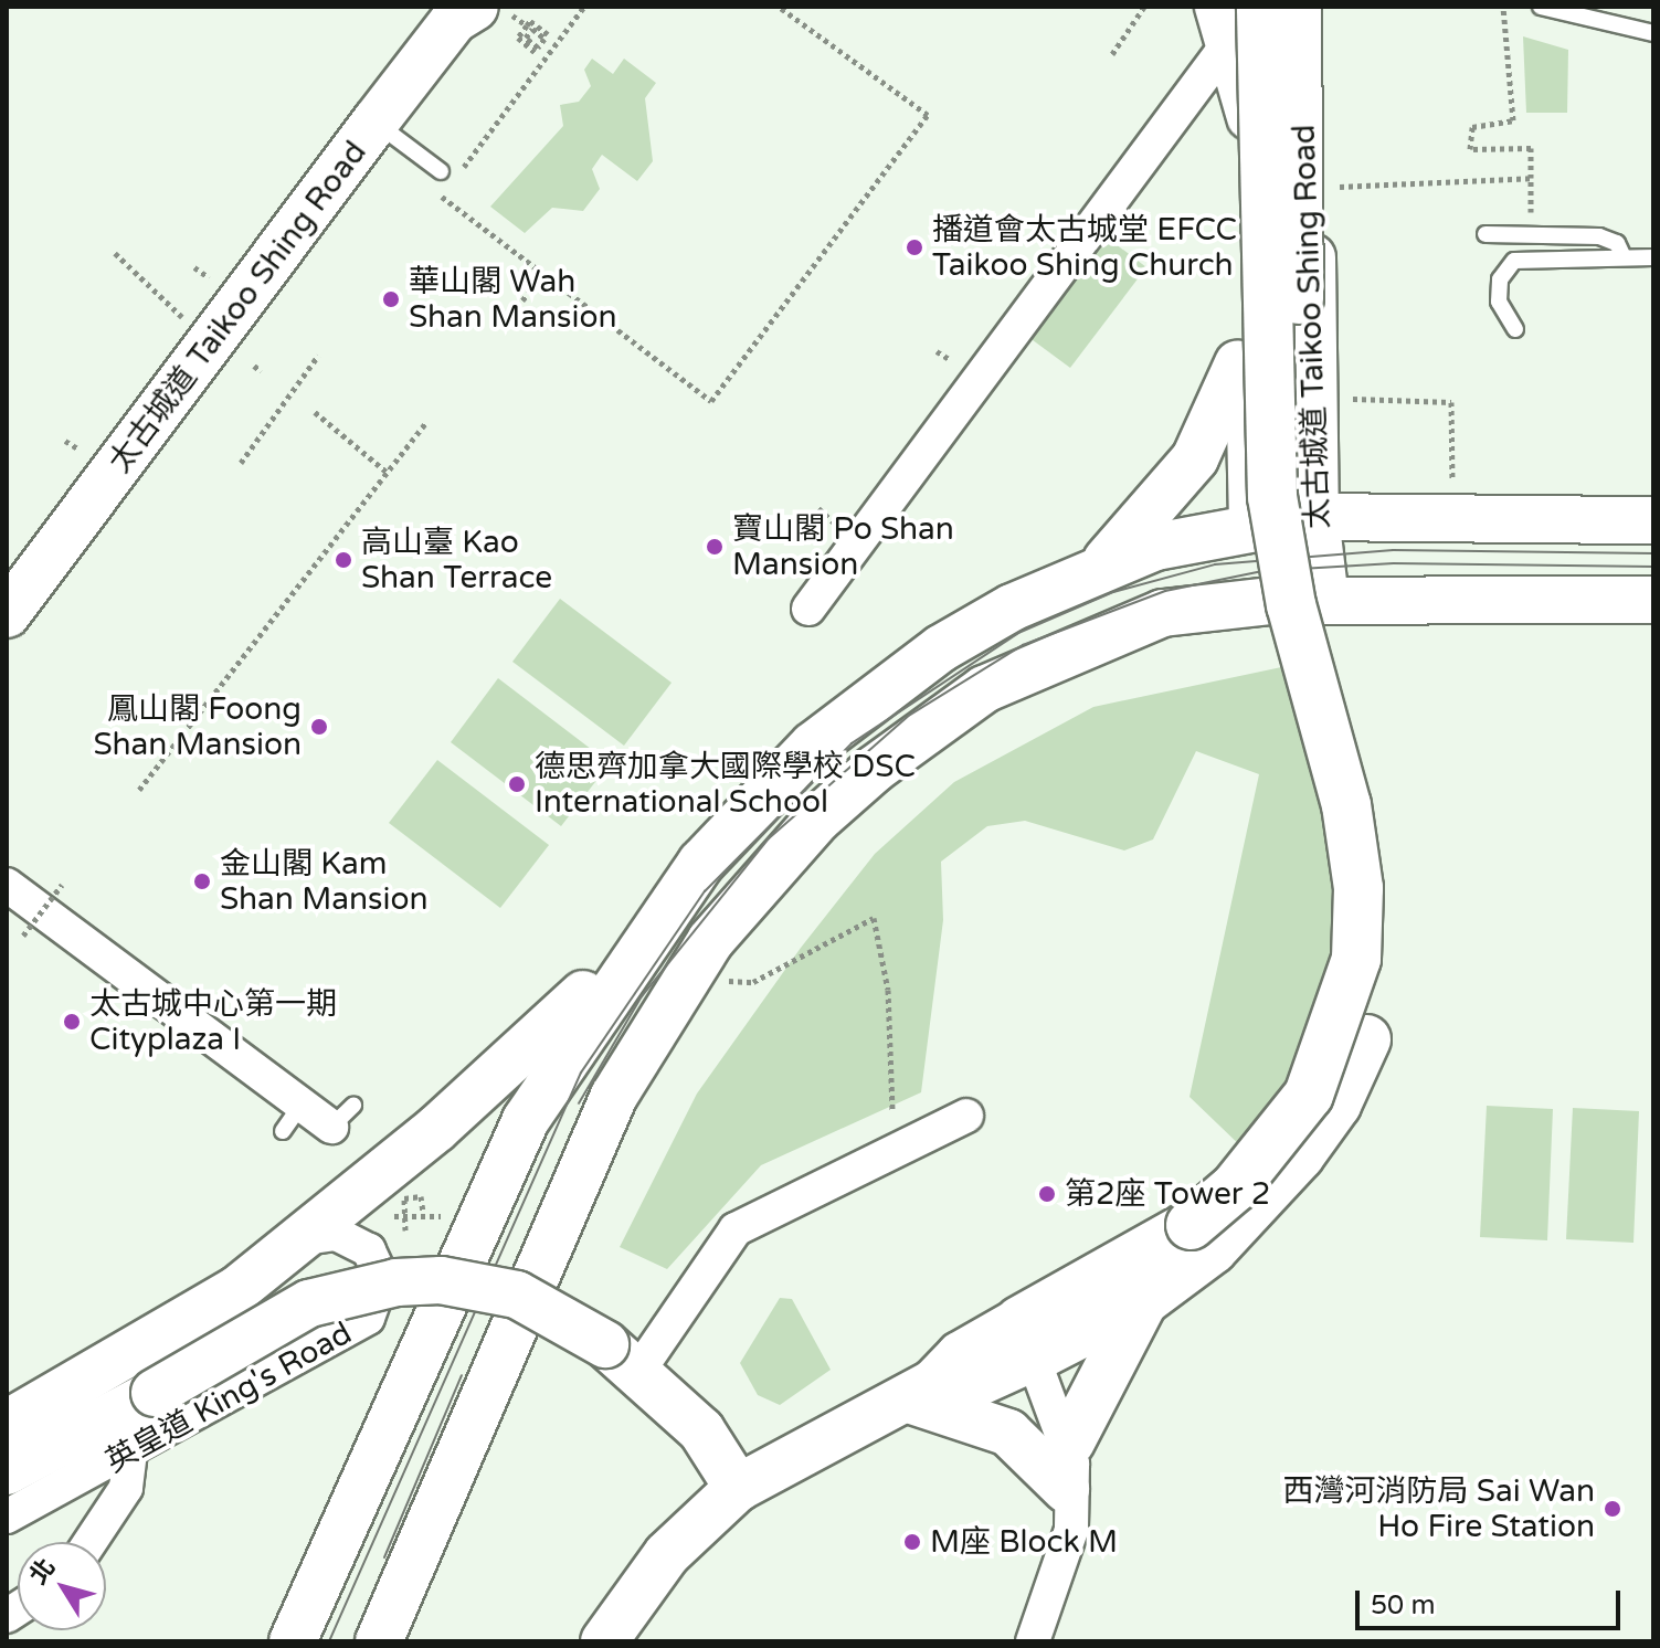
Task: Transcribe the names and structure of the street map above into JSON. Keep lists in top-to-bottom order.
{
  "streets": {
    "street": ["太古城道 Taikoo Shing Road", "英皇道 King's Road"]
  },
  "places": [
    "播道會太古城堂 EFCC Taikoo Shing Church",
    "華山閣 Wah Shan Mansion",
    "寶山閣 Po Shan Mansion",
    "高山臺 Kao Shan Terrace",
    "鳳山閣 Foong Shan Mansion",
    "德思齊加拿大國際學校 DSC International School",
    "金山閣 Kam Shan Mansion",
    "太古城中心第一期 Cityplaza I",
    "第2座 Tower 2",
    "西灣河消防局 Sai Wan Ho Fire Station",
    "M座 Block M"
  ],
  "scale_bar": "50 m",
  "north": "top left"
}
